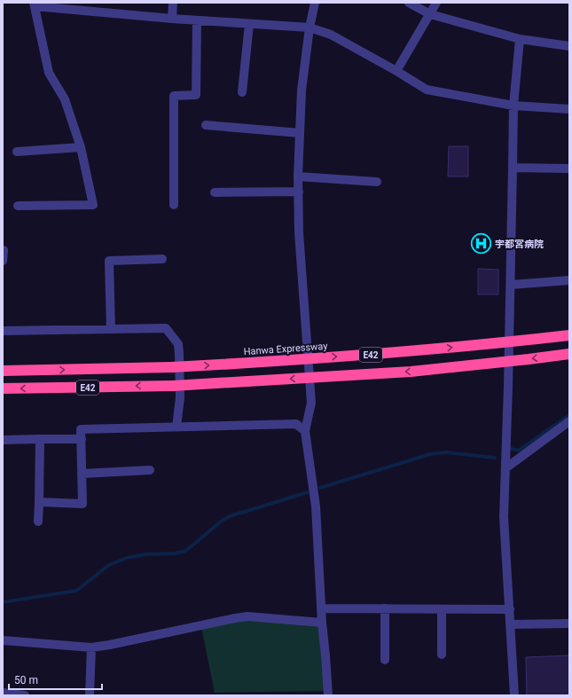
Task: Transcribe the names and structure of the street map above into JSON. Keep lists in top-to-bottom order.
{
  "streets": {
    "highway": ["Hanwa Expressway", "E42"]
  },
  "places": {
    "hospital": ["宇都宮病院"]
  },
  "scale_bar": "50 m"
}
